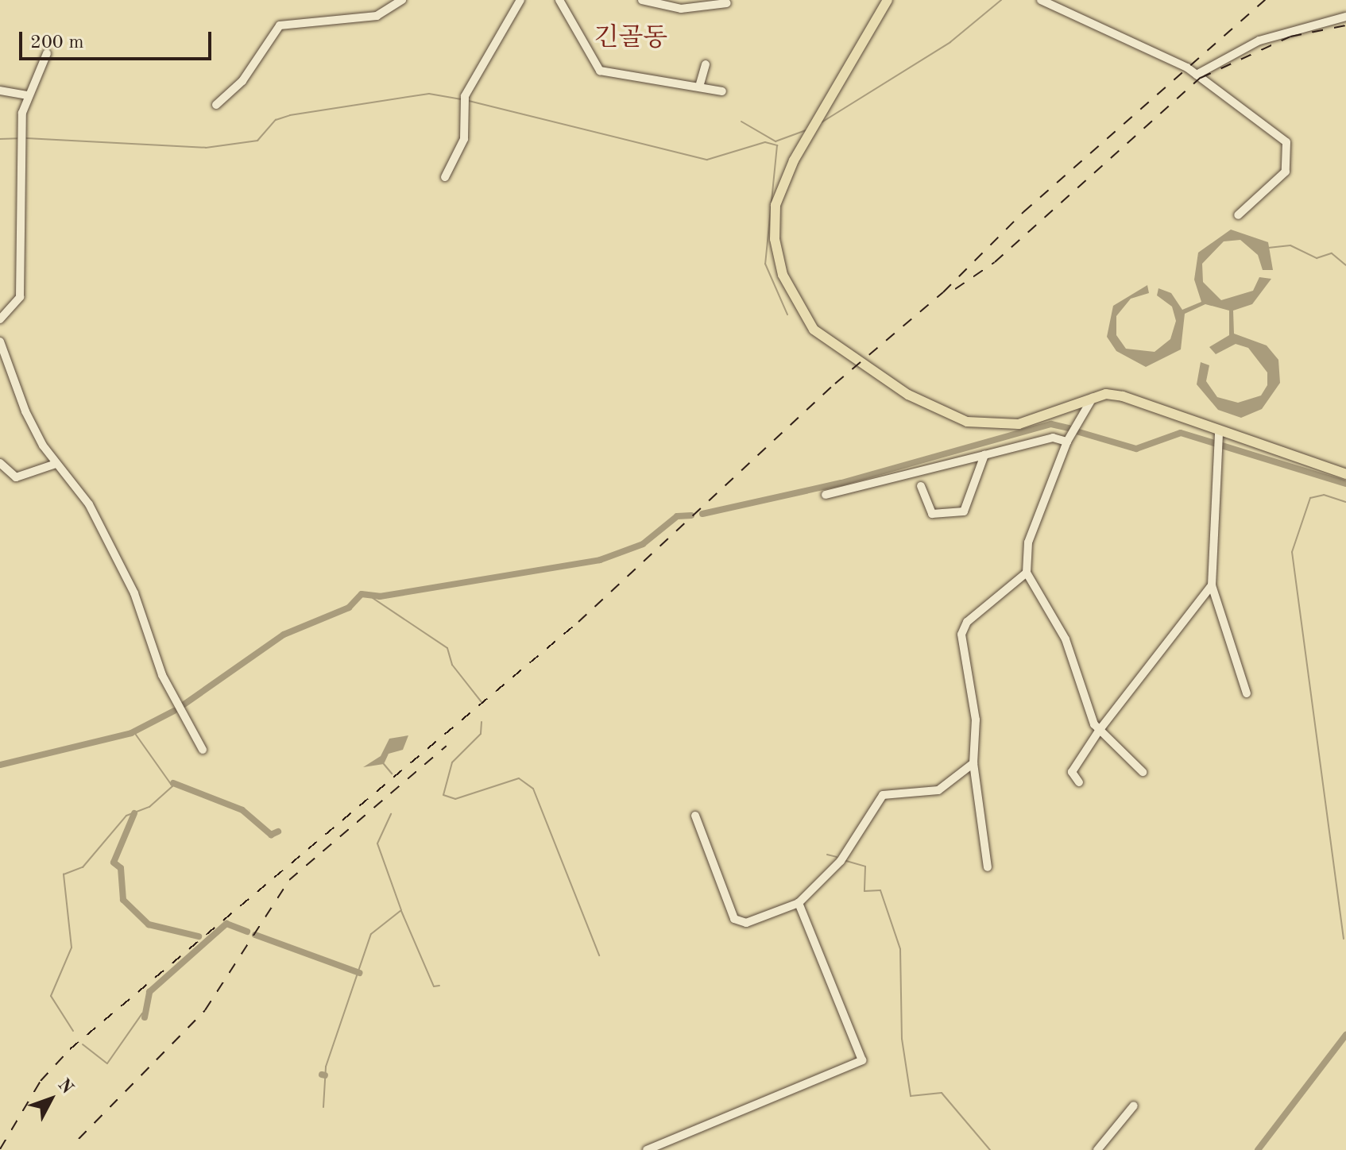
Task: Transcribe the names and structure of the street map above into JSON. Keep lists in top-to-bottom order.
{
  "districts": ["긴골동"],
  "scale_bar": "200 m",
  "north": "top right"
}
